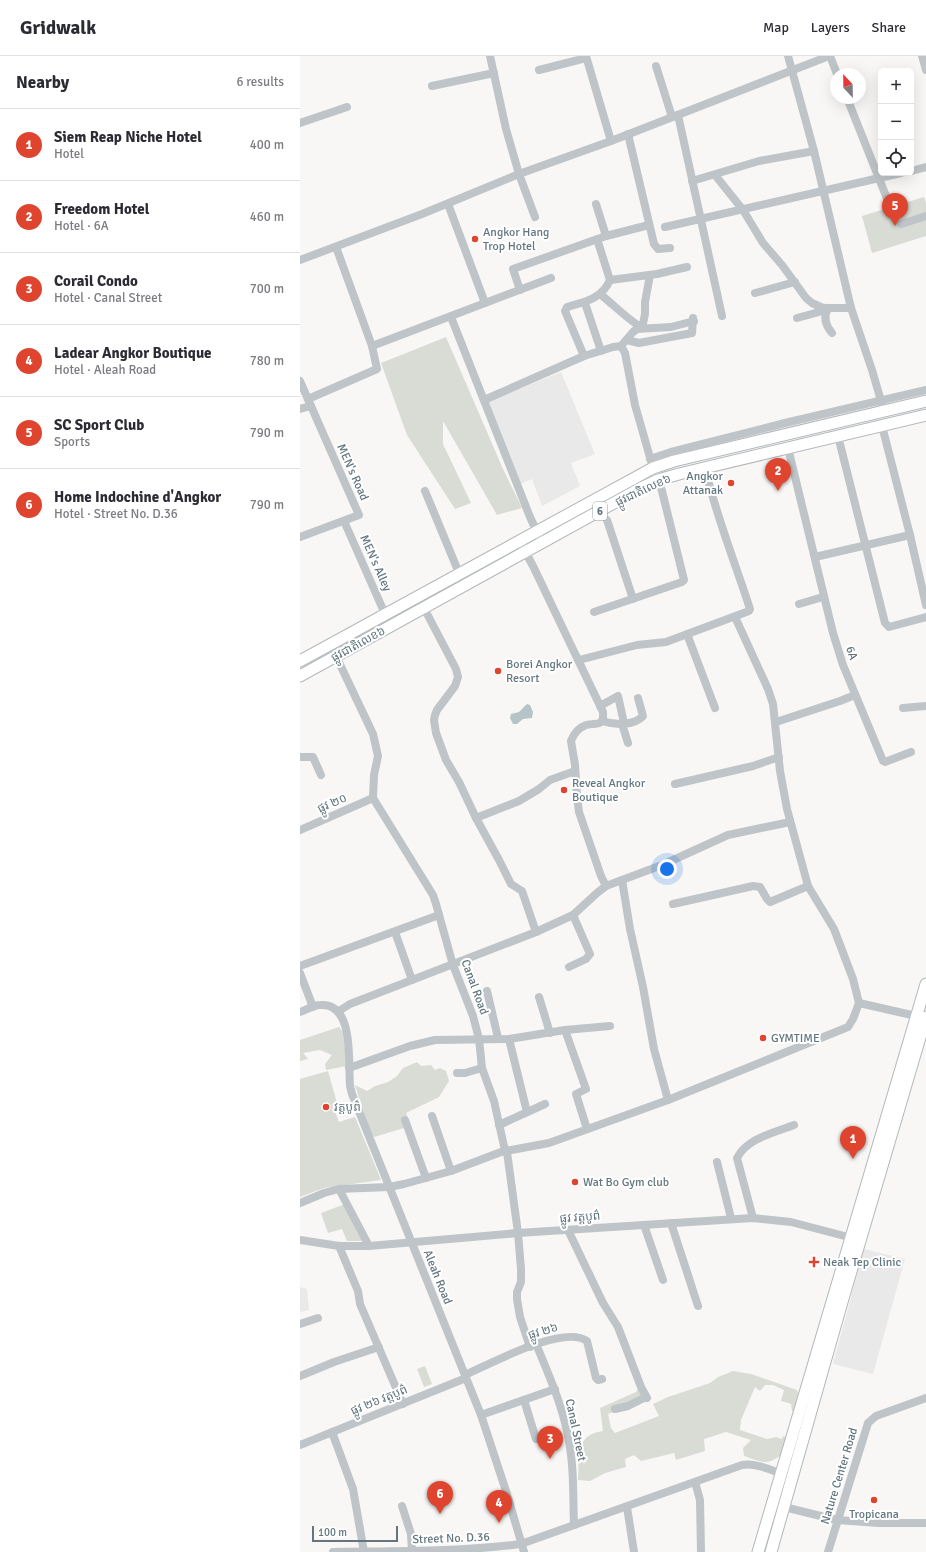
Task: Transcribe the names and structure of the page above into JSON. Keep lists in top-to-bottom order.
{
  "streets": {
    "main road": ["ផ្លូវជាតិលេខ៦", "6"],
    "street": [
      "MEN's Road",
      "MEN's Alley",
      "6A",
      "ផ្លូវ ២០",
      "Canal Road",
      "ផ្លូវ វត្តបូព៌",
      "Aleah Road",
      "ផ្លូវ ២៦",
      "ផ្លូវ ២៦ វត្តបូព៌",
      "Canal Street",
      "Nature Center Road",
      "Street No. D.36"
    ]
  },
  "crossings": [
    ["MEN's Road", "MEN's Alley"],
    ["ផ្លូវជាតិលេខ៦", "MEN's Alley"],
    ["ផ្លូវជាតិលេខ៦", "6A"],
    ["ផ្លូវ ២០", "Canal Road"],
    ["Canal Road", "ផ្លូវ វត្តបូព៌"],
    ["Canal Road", "ផ្លូវ ២៦"],
    ["Canal Road", "Canal Street"],
    ["ផ្លូវ វត្តបូព៌", "Aleah Road"],
    ["Aleah Road", "ផ្លូវ ២៦"],
    ["Aleah Road", "ផ្លូវ ២៦ វត្តបូព៌"],
    ["Aleah Road", "Street No. D.36"],
    ["ផ្លូវ ២៦", "ផ្លូវ ២៦ វត្តបូព៌"],
    ["ផ្លូវ ២៦", "Canal Street"],
    ["Canal Street", "Street No. D.36"]
  ],
  "places": {
    "other": [
      "Angkor Hang Trop Hotel",
      "Angkor Attanak",
      "Borei Angkor Resort",
      "Reveal Angkor Boutique",
      "GYMTIME",
      "វត្តបូព៌",
      "Wat Bo Gym club",
      "Tropicana"
    ],
    "health": ["Neak Tep Clinic"]
  },
  "scale_bar": "100 m",
  "north": "top",
  "page": {
    "header": "Gridwalk",
    "nav": ["Map", "Layers", "Share"],
    "heading": ["Nearby", "6 results"],
    "map_buttons": ["+", "−"],
    "list": [
      {
        "mark": "1",
        "name": "Siem Reap Niche Hotel",
        "note": "Hotel",
        "value": "400 m"
      },
      {
        "mark": "2",
        "name": "Freedom Hotel",
        "note": "Hotel · 6A",
        "value": "460 m"
      },
      {
        "mark": "3",
        "name": "Corail Condo",
        "note": "Hotel · Canal Street",
        "value": "700 m"
      },
      {
        "mark": "4",
        "name": "Ladear Angkor Boutique",
        "note": "Hotel · Aleah Road",
        "value": "780 m"
      },
      {
        "mark": "5",
        "name": "SC Sport Club",
        "note": "Sports",
        "value": "790 m"
      },
      {
        "mark": "6",
        "name": "Home Indochine d'Angkor",
        "note": "Hotel · Street No. D.36",
        "value": "790 m"
      }
    ],
    "pins": [
      "5",
      "2",
      "1",
      "3",
      "6",
      "4"
    ],
    "scale": "100 m"
  }
}
